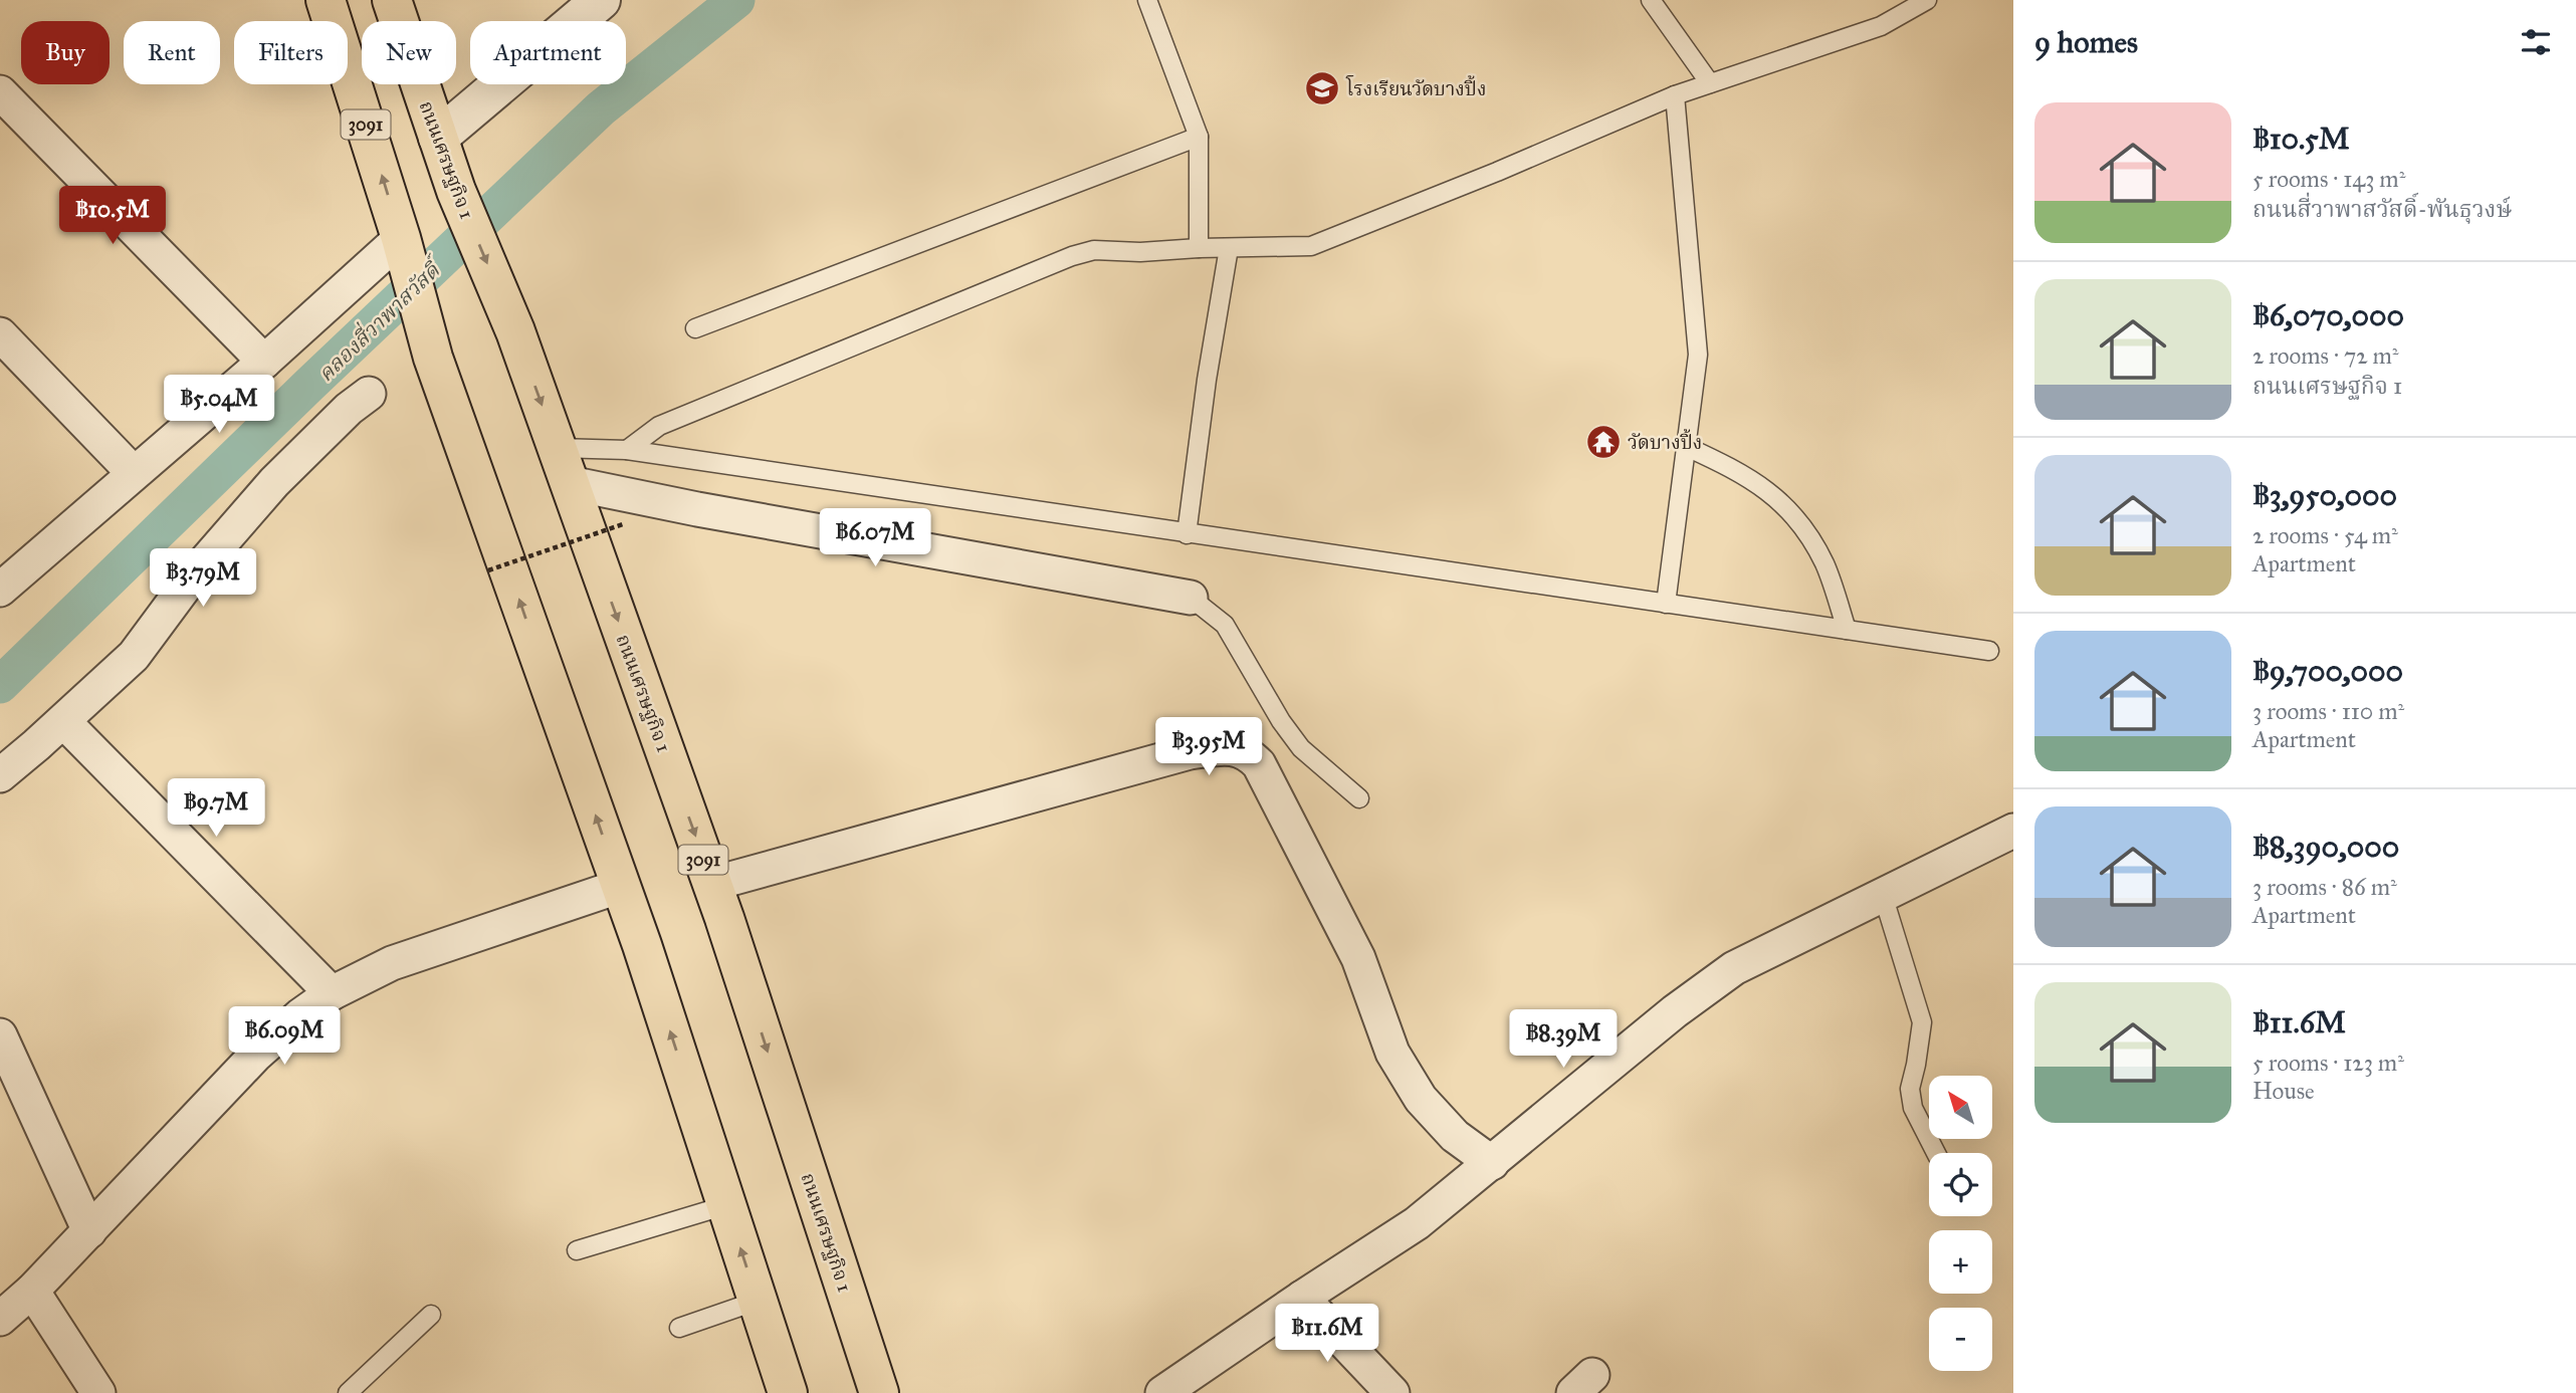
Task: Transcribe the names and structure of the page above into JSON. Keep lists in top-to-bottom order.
{
  "streets": {
    "main road": ["3091", "ถนนเศรษฐกิจ 1"]
  },
  "water": ["คลองสี่วาพาสวัสดิ์"],
  "places": {
    "school or university": ["โรงเรียนวัดบางปิ้ง"],
    "temple": ["วัดบางปิ้ง"]
  },
  "north": "top left",
  "page": {
    "heading": "9 homes",
    "chip": [
      "Buy",
      "Rent",
      "Filters",
      "New",
      "Apartment"
    ],
    "list": [
      {
        "name": "฿10.5M",
        "note": "5 rooms · 143 m² · ถนนสี่วาพาสวัสดิ์-พันธุวงษ์"
      },
      {
        "name": "฿6,070,000",
        "note": "2 rooms · 72 m² · ถนนเศรษฐกิจ 1"
      },
      {
        "name": "฿3,950,000",
        "note": "2 rooms · 54 m² · Apartment"
      },
      {
        "name": "฿9,700,000",
        "note": "3 rooms · 110 m² · Apartment"
      },
      {
        "name": "฿8,390,000",
        "note": "3 rooms · 86 m² · Apartment"
      },
      {
        "name": "฿11.6M",
        "note": "5 rooms · 123 m² · House"
      }
    ],
    "price": [
      "฿10.5M",
      "฿5.04M",
      "฿6.07M",
      "฿3.79M",
      "฿3.95M",
      "฿9.7M",
      "฿6.09M",
      "฿8.39M",
      "฿11.6M"
    ],
    "map_buttons": ["+", "−"]
  }
}
